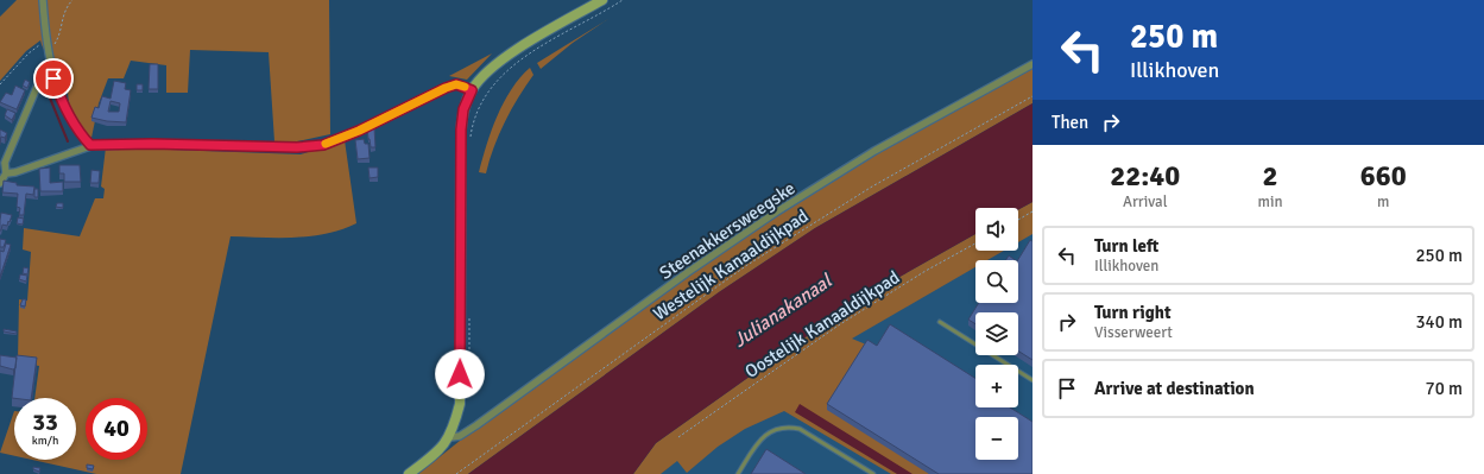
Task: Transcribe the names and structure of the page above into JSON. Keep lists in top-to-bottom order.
{
  "streets": {
    "street": ["Steenakkersweegske"],
    "path": ["Westelijk Kanaaldijkpad", "Oostelijk Kanaaldijkpad"]
  },
  "water": ["Julianakanaal"],
  "page": {
    "turn": ["250 m", "Illikhoven"],
    "then": "Then",
    "eta": [
      "22:40",
      "Arrival",
      "2",
      "min",
      "660",
      "m"
    ],
    "map_buttons": ["+", "−"],
    "list": [
      {
        "name": "Turn left",
        "note": "Illikhoven",
        "value": "250 m"
      },
      {
        "name": "Turn right",
        "note": "Visserweert",
        "value": "340 m"
      },
      {
        "name": "Arrive at destination",
        "value": "70 m"
      }
    ],
    "speed": "33 km/h",
    "limit": "40"
  }
}
